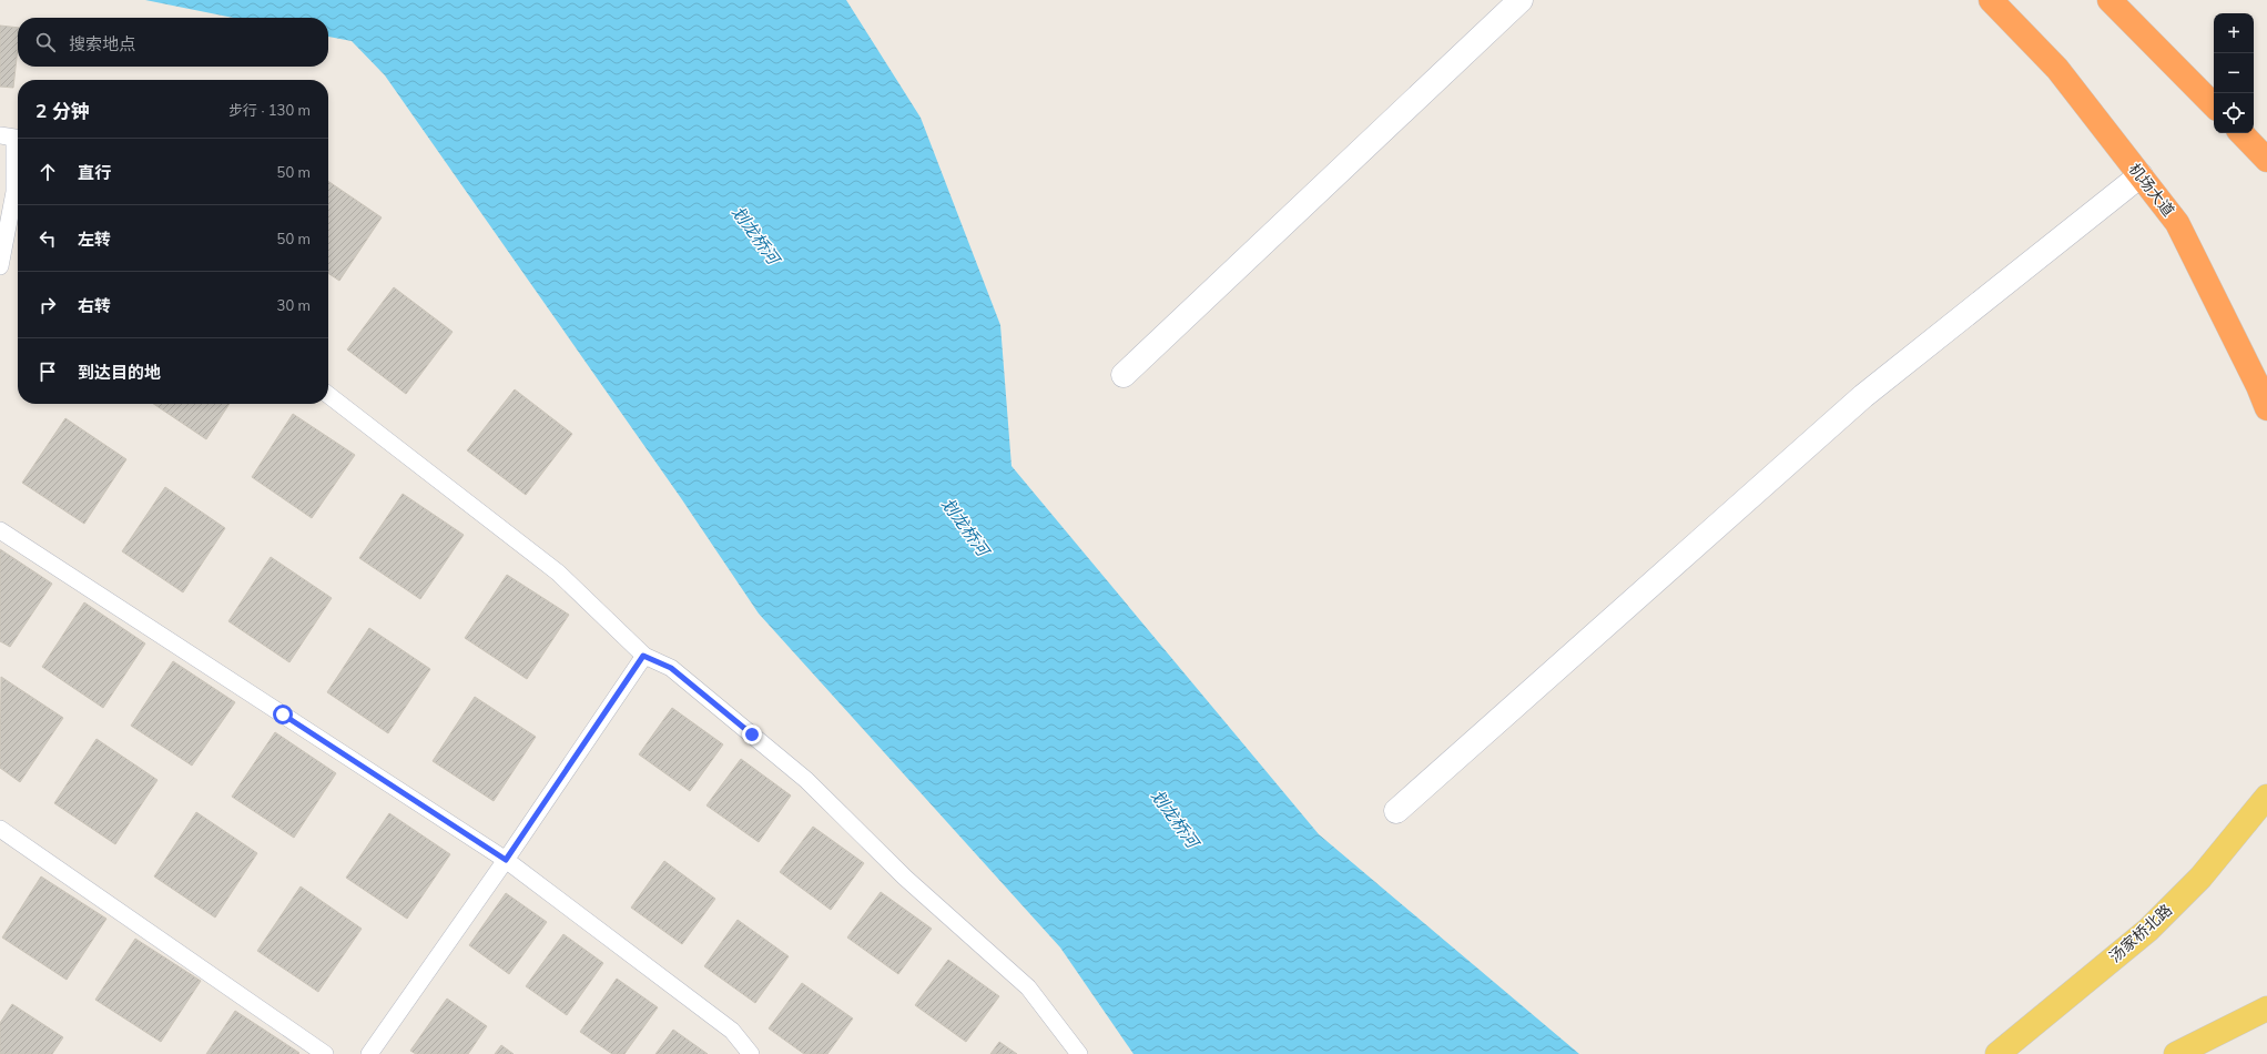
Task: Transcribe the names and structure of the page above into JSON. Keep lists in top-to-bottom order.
{
  "streets": {
    "highway": ["机场大道"],
    "main road": ["汤家桥北路"]
  },
  "water": ["划龙桥河"],
  "page": {
    "map_buttons": ["+", "−"],
    "search": "搜索地点",
    "heading": ["2 分钟", "步行 · 130 m"],
    "list": [
      ["直行", "50 m"],
      ["左转", "50 m"],
      ["右转", "30 m"],
      "到达目的地"
    ]
  }
}
